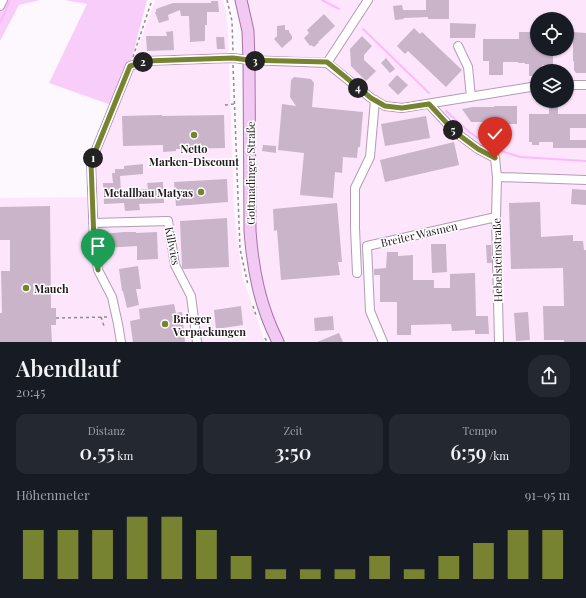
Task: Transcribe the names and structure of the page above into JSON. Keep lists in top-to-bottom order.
{
  "streets": {
    "main road": ["Gottmadinger Straße"],
    "street": ["Breiter Wasmen", "Killwies", "Hebelsteinstraße"]
  },
  "crossings": [
    ["Breiter Wasmen", "Hebelsteinstraße"]
  ],
  "places": [
    "Netto Marken-Discount",
    "Metallbau Matyas",
    "Mauch",
    "Brieger Verpackungen"
  ],
  "page": {
    "pins": [
      "3",
      "2",
      "4",
      "5",
      "1"
    ],
    "heading": ["Abendlauf", "20:45"],
    "stats": [
      ["Distanz", "0.55 km"],
      ["Zeit", "3:50"],
      ["Tempo", "6:59 /km"]
    ],
    "chart": ["Höhenmeter", "91–95 m"]
  }
}
